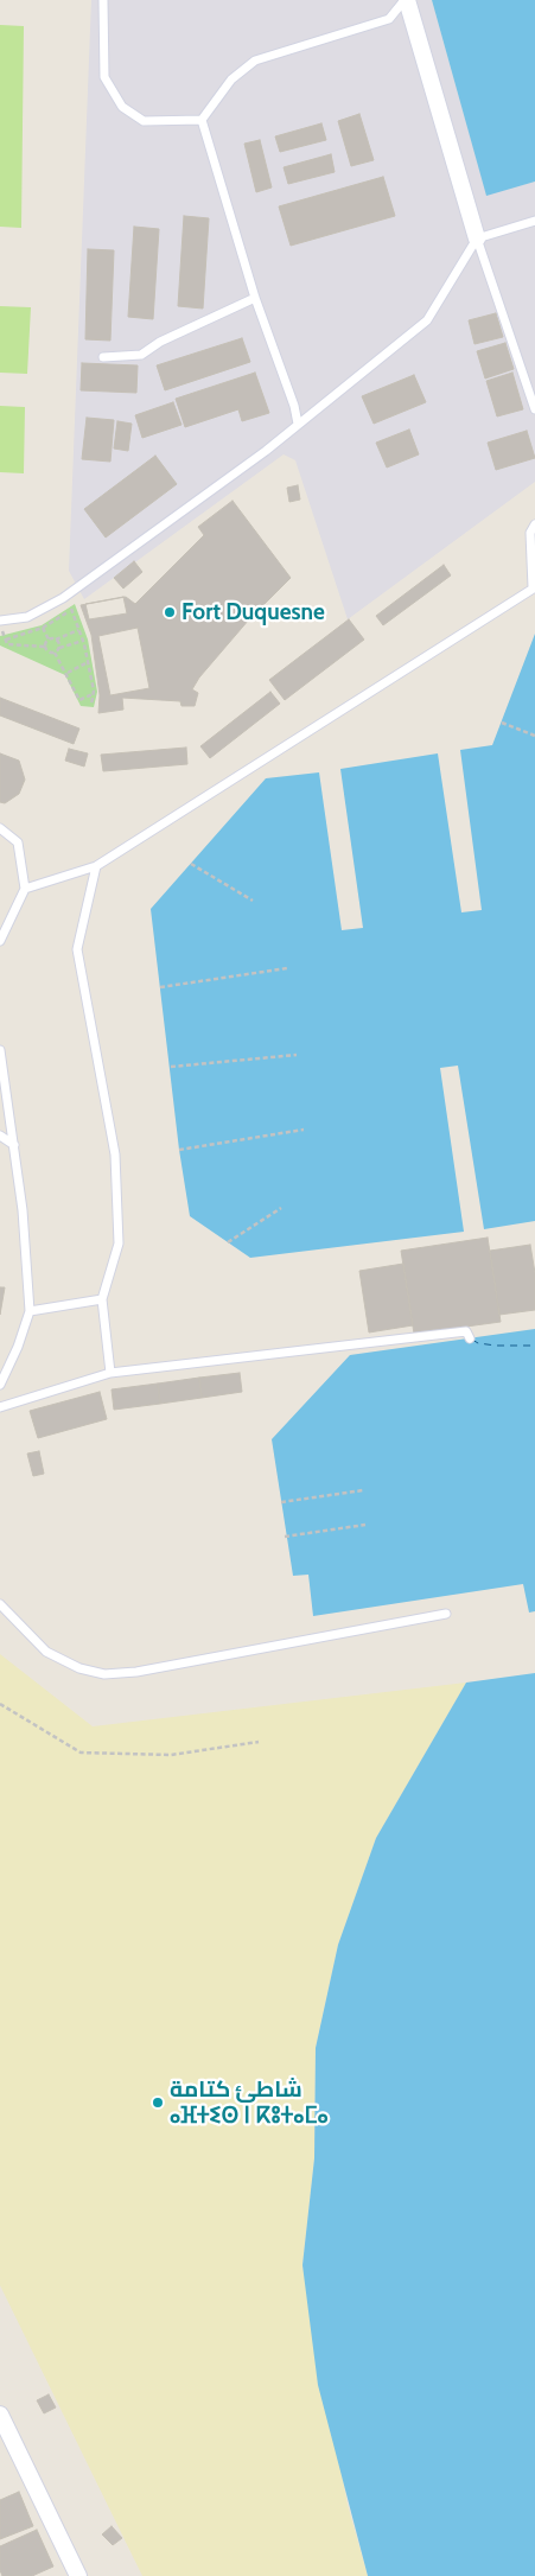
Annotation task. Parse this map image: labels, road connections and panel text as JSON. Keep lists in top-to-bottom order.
{
  "places": ["Fort Duquesne", "شاطئ كتامة ⴰⴼⵜⵉⵙ ⵏ ⴽⵓⵜⴰⵎⴰ"]
}
